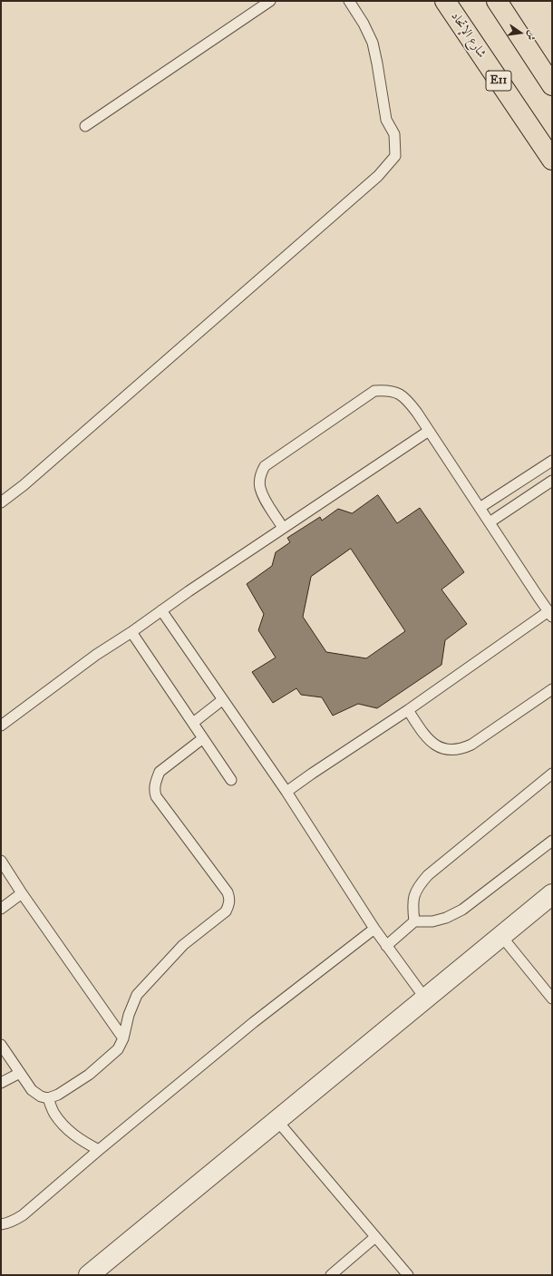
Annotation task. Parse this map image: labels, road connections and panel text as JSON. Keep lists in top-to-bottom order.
{
  "streets": {
    "highway": ["شارع الإتحاد", "E11"]
  },
  "north": "right"
}
